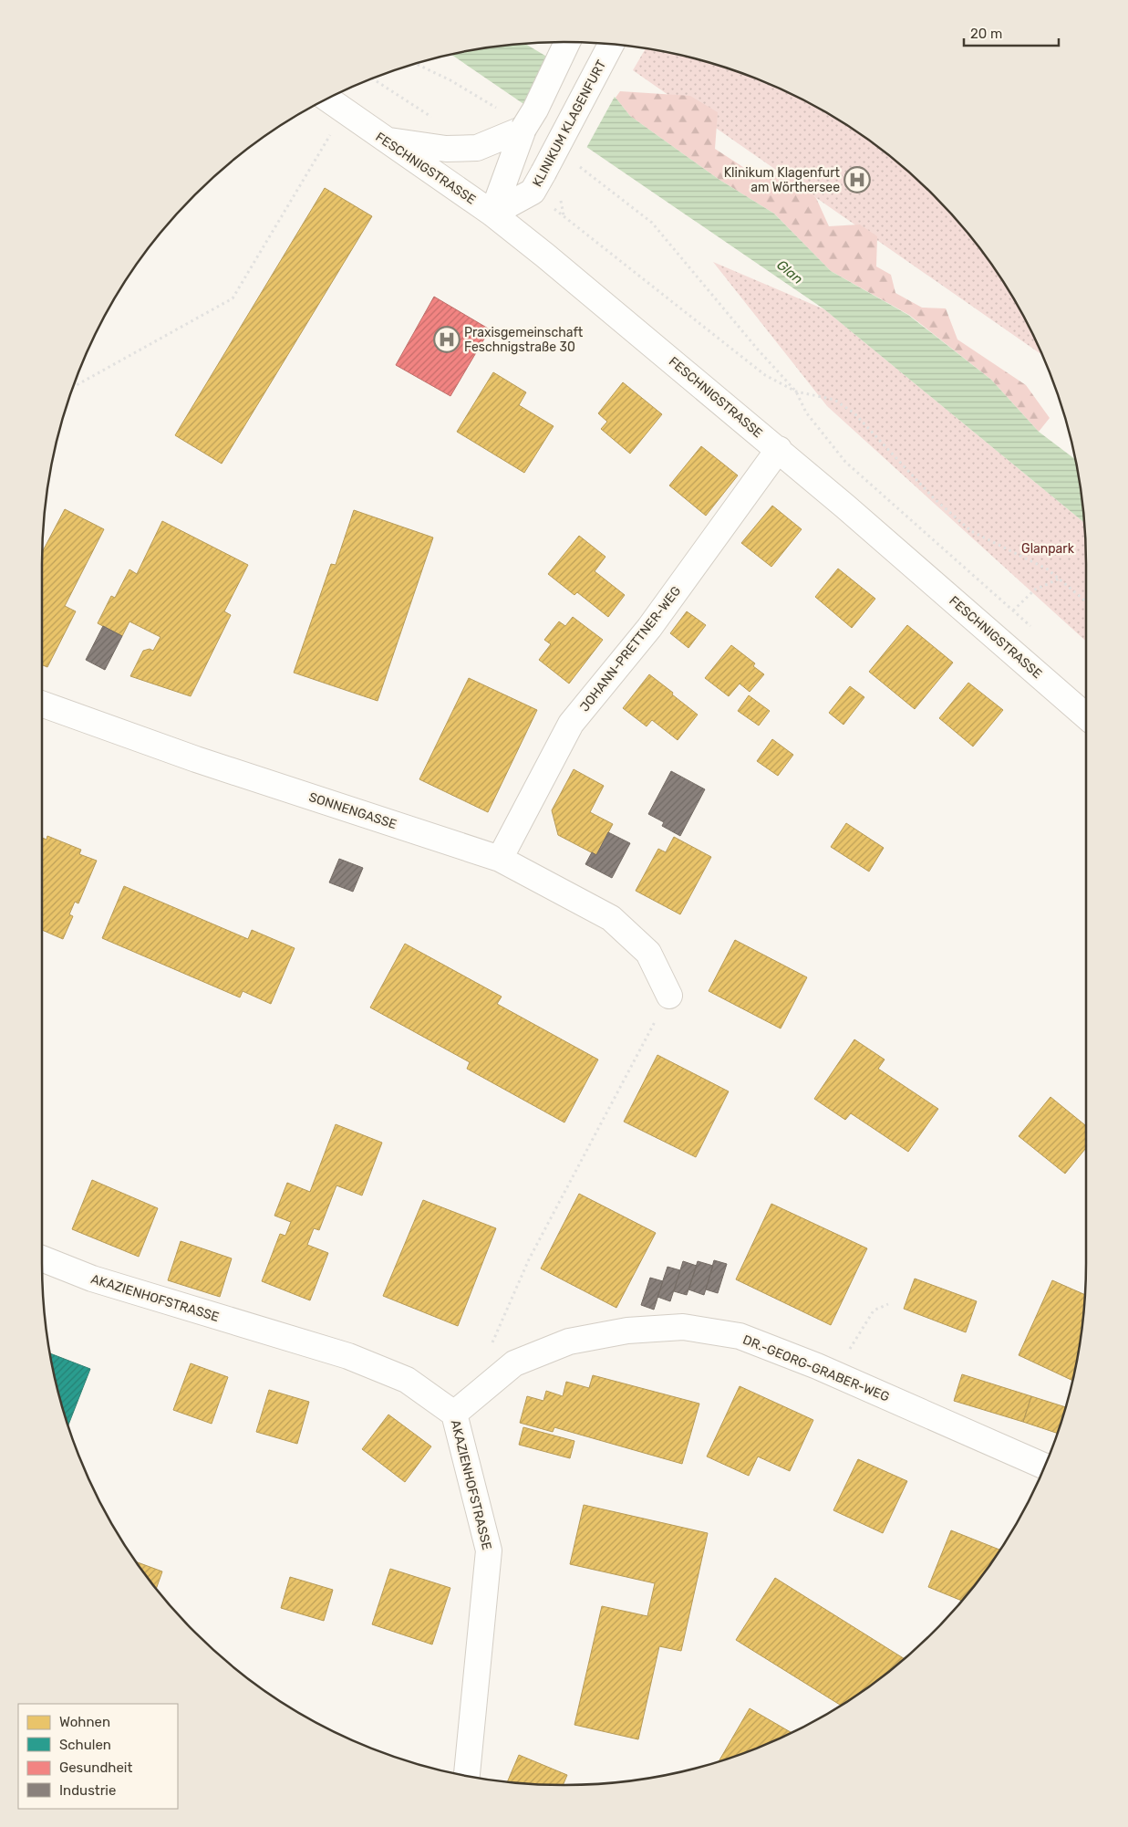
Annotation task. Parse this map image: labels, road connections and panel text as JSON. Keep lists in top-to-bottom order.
{
  "streets": {
    "street": [
      "KLINIKUM KLAGENFURT",
      "FESCHNIGSTRASSE",
      "JOHANN-PRETTNER-WEG",
      "SONNENGASSE",
      "AKAZIENHOFSTRASSE",
      "DR.-GEORG-GRABER-WEG"
    ]
  },
  "crossings": [
    ["KLINIKUM KLAGENFURT", "FESCHNIGSTRASSE"],
    ["FESCHNIGSTRASSE", "JOHANN-PRETTNER-WEG"],
    ["JOHANN-PRETTNER-WEG", "SONNENGASSE"],
    ["AKAZIENHOFSTRASSE", "DR.-GEORG-GRABER-WEG"]
  ],
  "water": ["Glan"],
  "parks": ["Glanpark"],
  "places": {
    "hospital": ["Klinikum Klagenfurt am Wörthersee", "Praxisgemeinschaft Feschnigstraße 30"]
  },
  "legend": [
    "Wohnen",
    "Schulen",
    "Gesundheit",
    "Industrie"
  ],
  "scale_bar": "20 m"
}
